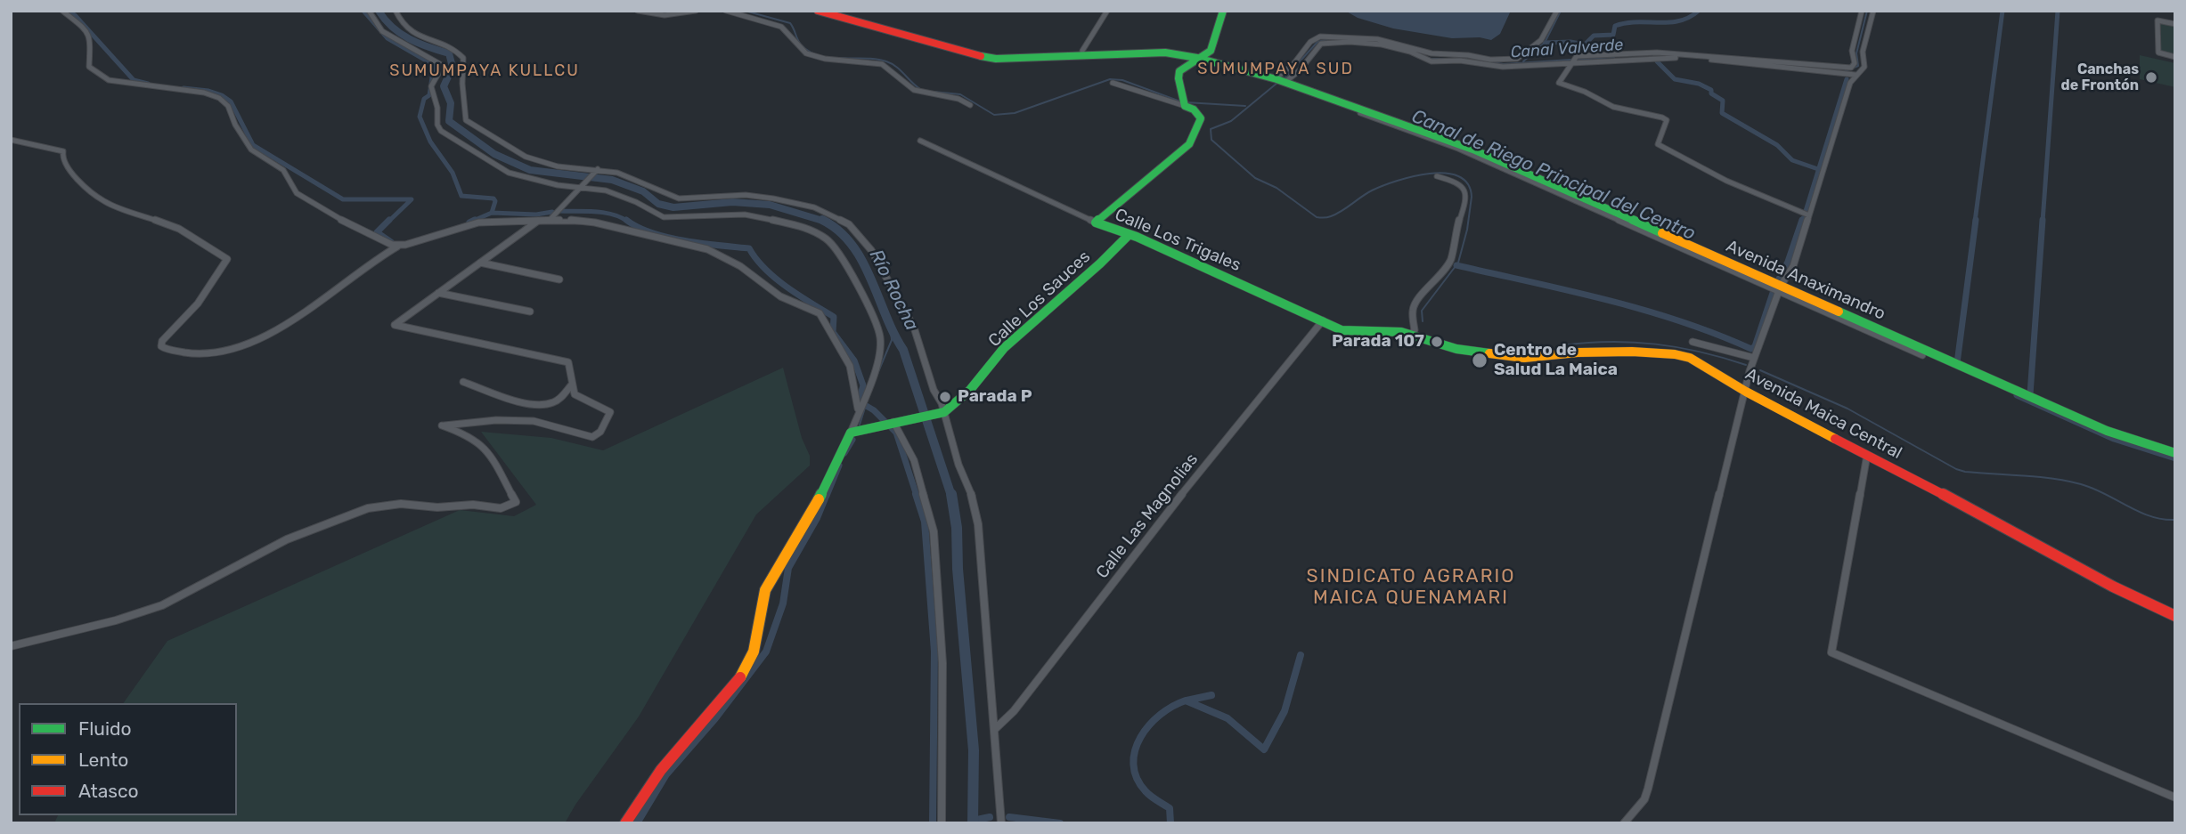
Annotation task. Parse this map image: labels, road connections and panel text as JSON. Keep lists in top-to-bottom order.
{
  "streets": {
    "street": [
      "Calle Los Trigales",
      "Avenida Anaximandro",
      "Calle Los Sauces",
      "Avenida Maica Central",
      "Calle Las Magnolias"
    ]
  },
  "crossings": [
    ["Calle Los Trigales", "Calle Los Sauces"],
    ["Calle Los Trigales", "Avenida Maica Central"],
    ["Calle Los Trigales", "Calle Las Magnolias"]
  ],
  "districts": ["SUMUMPAYA SUD", "SUMUMPAYA KULLCU", "SINDICATO AGRARIO MAICA QUENAMARI"],
  "water": ["Canal Valverde", "Canal de Riego Principal del Centro", "Río Rocha"],
  "places": [
    "Canchas de Frontón",
    "Parada 107",
    "Centro de Salud La Maica",
    "Parada P"
  ],
  "legend": ["Fluido", "Lento", "Atasco"]
}
